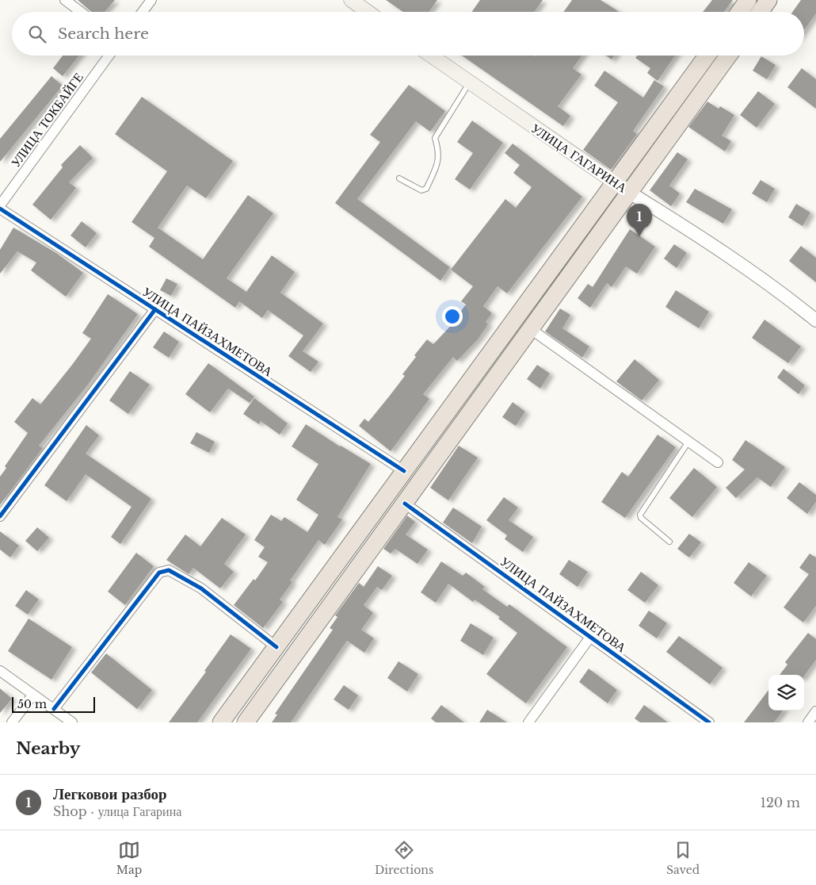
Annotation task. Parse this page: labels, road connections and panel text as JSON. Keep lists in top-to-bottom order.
{
  "streets": {
    "main road": ["УЛИЦА ГАГАРИНА"],
    "street": ["УЛИЦА ТОКБАЙГЕ", "УЛИЦА ПАЙЗАХМЕТОВА"]
  },
  "crossings": [
    ["УЛИЦА ТОКБАЙГЕ", "УЛИЦА ПАЙЗАХМЕТОВА"]
  ],
  "scale_bar": "50 m",
  "page": {
    "search": "Search here",
    "pins": "1",
    "scale": "50 m",
    "heading": "Nearby",
    "list": [
      {
        "mark": "1",
        "name": "Легковои разбор",
        "note": "Shop · улица Гагарина",
        "value": "120 m"
      }
    ],
    "nav": ["Map", "Directions", "Saved"]
  }
}
